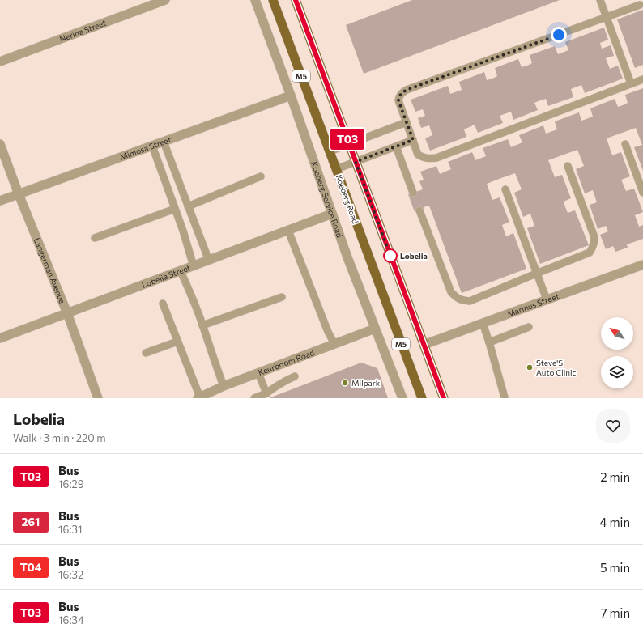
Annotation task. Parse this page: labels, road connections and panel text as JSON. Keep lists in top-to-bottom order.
{
  "streets": {
    "main road": ["M5", "Koeberg Road"],
    "street": [
      "Nerina Street",
      "Mimosa Street",
      "Koeberg Service Road",
      "Langerman Avenue",
      "Lobelia Street",
      "Marinus Street",
      "Keurboom Road"
    ]
  },
  "crossings": [
    ["M5", "Marinus Street"],
    ["Mimosa Street", "Koeberg Service Road"],
    ["Mimosa Street", "Langerman Avenue"],
    ["Koeberg Service Road", "Lobelia Street"],
    ["Koeberg Service Road", "Keurboom Road"],
    ["Langerman Avenue", "Lobelia Street"]
  ],
  "places": ["Lobelia", "Steve'S Auto Clinic", "Milpark"],
  "lines": ["bus line T03"],
  "north": "top left",
  "page": {
    "on_map": "T03",
    "heading": ["Lobelia", "Walk · 3 min · 220 m"],
    "list": [
      {
        "mark": "T03",
        "name": "Bus",
        "note": "16:29",
        "value": "2 min"
      },
      {
        "mark": "261",
        "name": "Bus",
        "note": "16:31",
        "value": "4 min"
      },
      {
        "mark": "T04",
        "name": "Bus",
        "note": "16:32",
        "value": "5 min"
      },
      {
        "mark": "T03",
        "name": "Bus",
        "note": "16:34",
        "value": "7 min"
      }
    ]
  }
}
